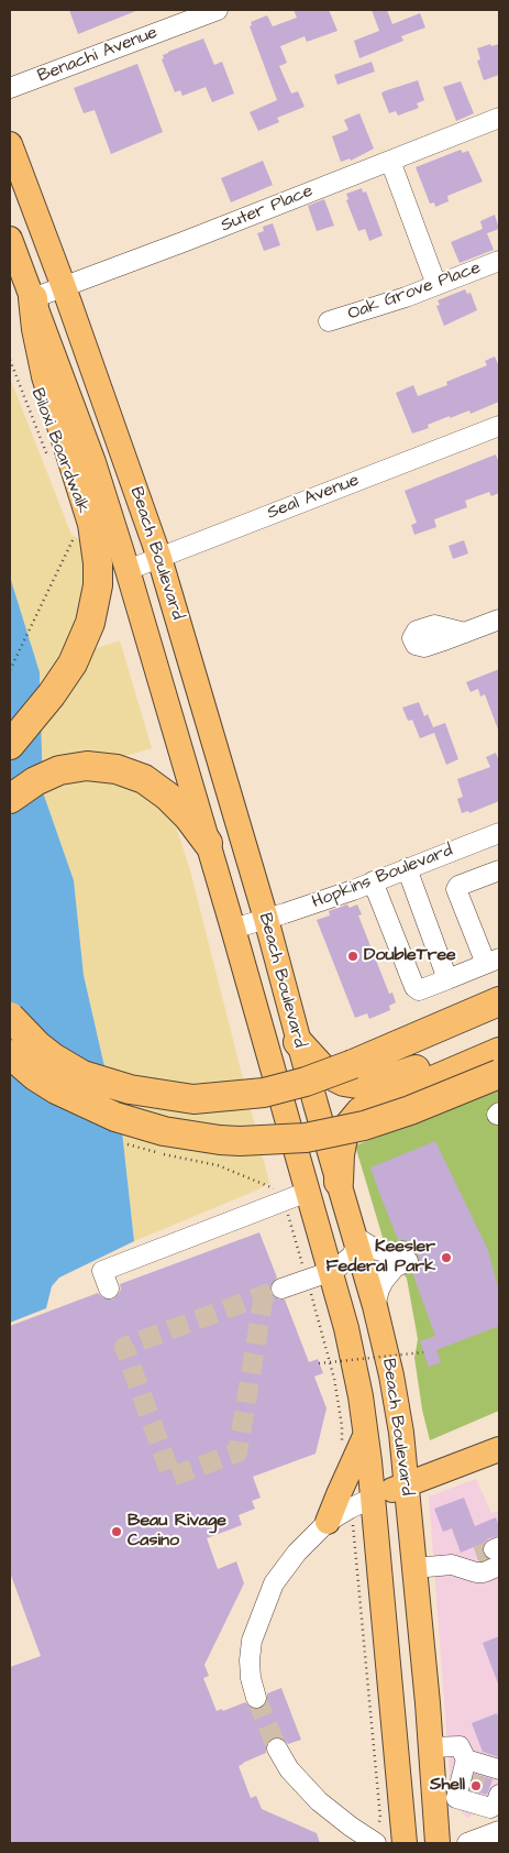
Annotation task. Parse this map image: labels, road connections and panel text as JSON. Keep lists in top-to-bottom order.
{
  "streets": {
    "main road": ["Beach Boulevard"],
    "street": [
      "Benachi Avenue",
      "Suter Place",
      "Oak Grove Place",
      "Seal Avenue",
      "Hopkins Boulevard"
    ],
    "path": ["Biloxi Boardwalk"]
  },
  "crossings": [
    ["Suter Place", "Beach Boulevard"],
    ["Seal Avenue", "Beach Boulevard"],
    ["Beach Boulevard", "Hopkins Boulevard"]
  ],
  "places": [
    "DoubleTree",
    "Keesler Federal Park",
    "Beau Rivage Casino",
    "Shell"
  ]
}
